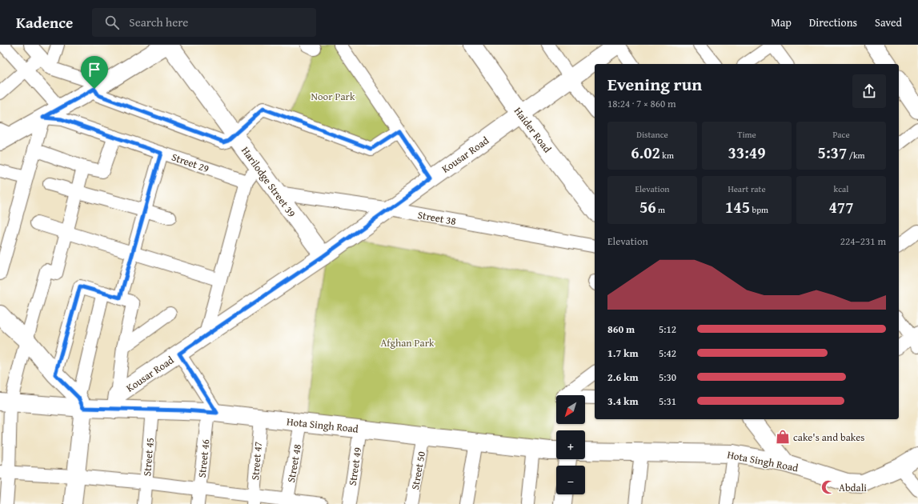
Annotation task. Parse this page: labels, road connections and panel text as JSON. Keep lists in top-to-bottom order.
{
  "streets": {
    "main road": [
      "Haider Road",
      "Kousar Road",
      "Harilodge Street 39",
      "Hota Singh Road"
    ],
    "street": [
      "Street 29",
      "Street 38",
      "Street 45",
      "Street 46",
      "Street 47",
      "Street 48",
      "Street 49",
      "Street 50"
    ]
  },
  "crossings": [
    ["Haider Road", "Kousar Road"],
    ["Kousar Road", "Harilodge Street 39"],
    ["Kousar Road", "Street 38"],
    ["Kousar Road", "Hota Singh Road"],
    ["Harilodge Street 39", "Street 38"],
    ["Hota Singh Road", "Street 45"],
    ["Hota Singh Road", "Street 46"],
    ["Hota Singh Road", "Street 47"],
    ["Hota Singh Road", "Street 48"],
    ["Hota Singh Road", "Street 49"],
    ["Hota Singh Road", "Street 50"]
  ],
  "parks": ["Noor Park", "Afghan Park"],
  "places": {
    "shop": ["cake's and bakes"],
    "mosque": ["Abdali"]
  },
  "north": "bottom left",
  "page": {
    "header": "Kadence",
    "search": "Search here",
    "nav": ["Map", "Directions", "Saved"],
    "heading": ["Evening run", "18:24 · 7 × 860 m"],
    "stats": [
      ["Distance", "6.02 km"],
      ["Time", "33:49"],
      ["Pace", "5:37 /km"],
      ["Elevation", "56 m"],
      ["Heart rate", "145 bpm"],
      ["kcal", "477"]
    ],
    "chart": ["Elevation", "224–231 m"],
    "list": [
      {
        "name": "860 m",
        "note": "5:12"
      },
      {
        "name": "1.7 km",
        "note": "5:42"
      },
      {
        "name": "2.6 km",
        "note": "5:30"
      },
      {
        "name": "3.4 km",
        "note": "5:31"
      }
    ],
    "map_buttons": ["+", "−"]
  }
}
